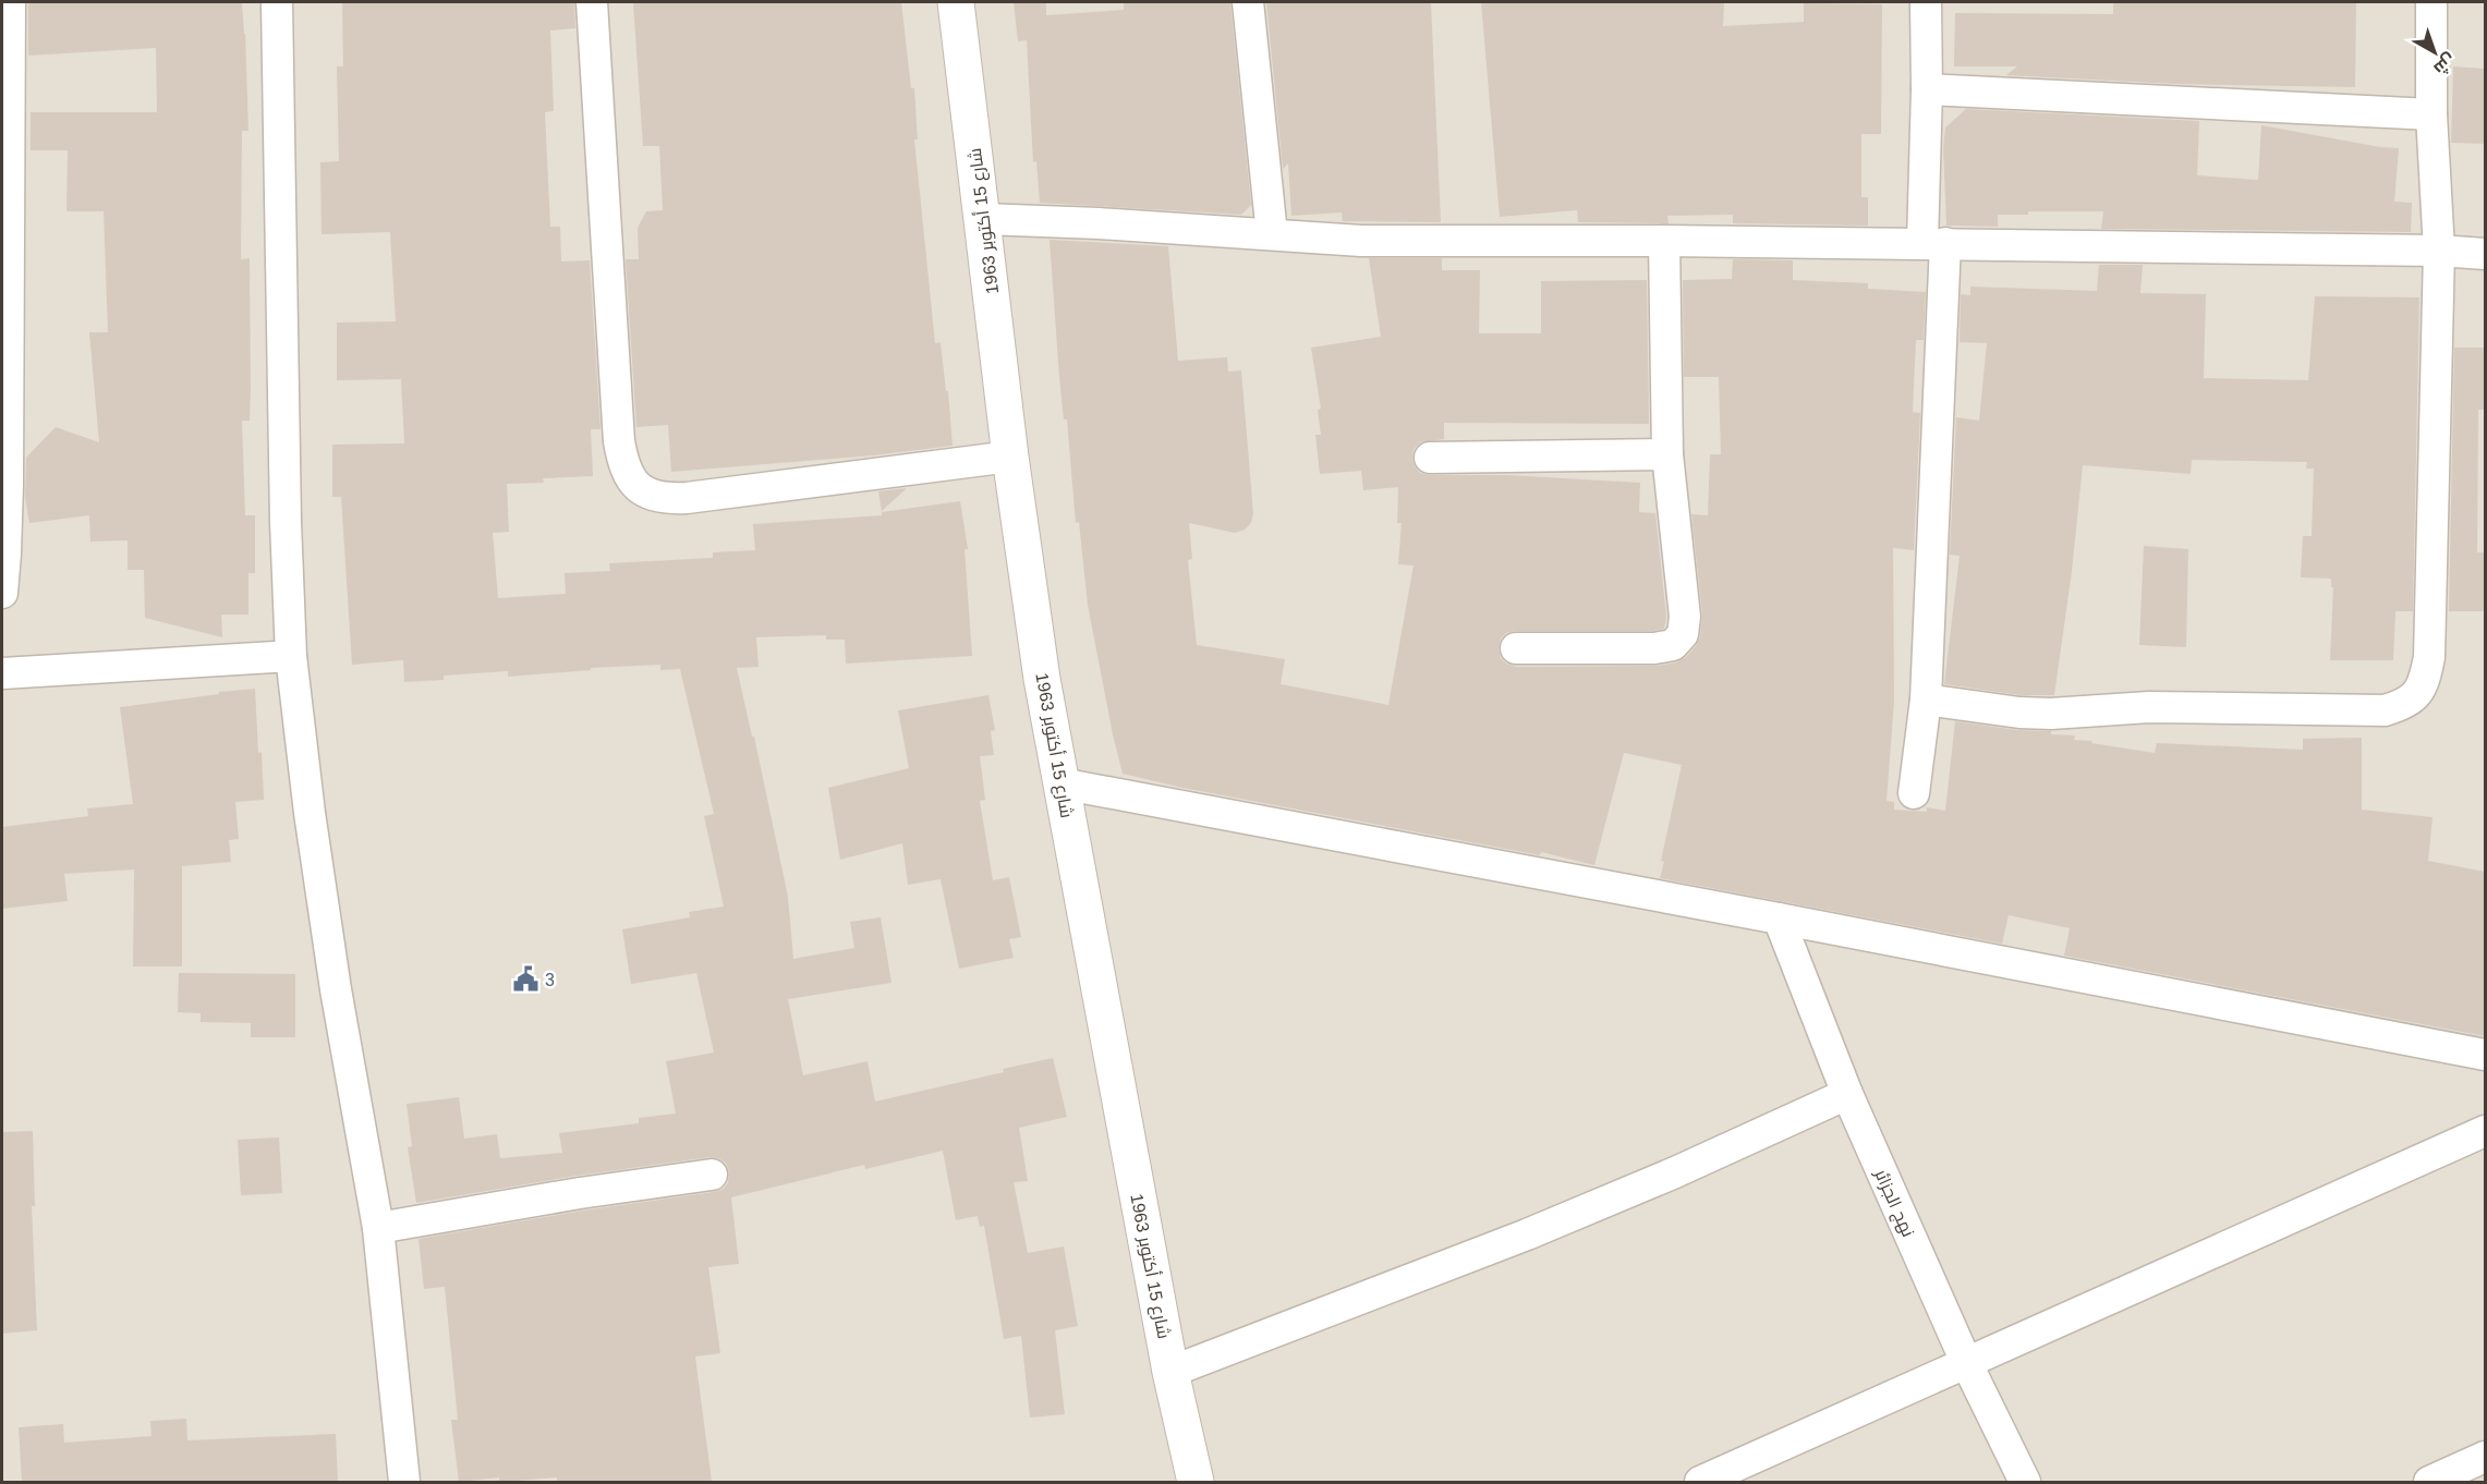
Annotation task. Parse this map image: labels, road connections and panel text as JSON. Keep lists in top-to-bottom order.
{
  "streets": {
    "street": ["شارع 15 أكتوبر 1963", "نهج الجزائر"]
  },
  "places": {
    "public building": ["3"]
  },
  "north": "bottom right"
}
